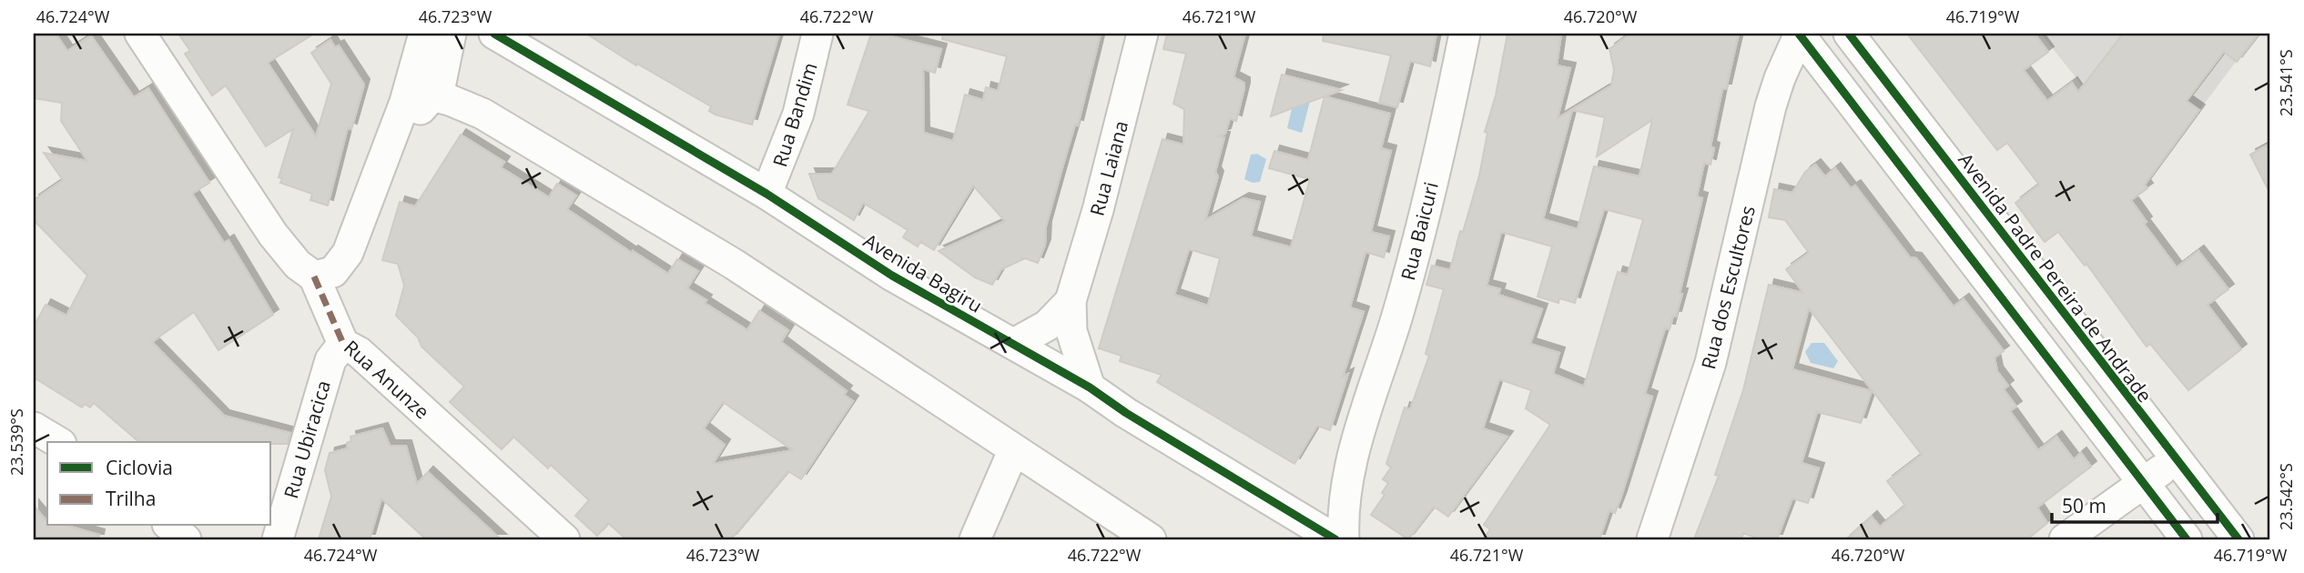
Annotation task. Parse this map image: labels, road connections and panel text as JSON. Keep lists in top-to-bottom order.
{
  "streets": {
    "street": [
      "Rua Bandim",
      "Rua Laiana",
      "Rua Baicuri",
      "Avenida Bagiru",
      "Avenida Padre Pereira de Andrade",
      "Rua dos Escultores",
      "Rua Anunze",
      "Rua Ubiracica"
    ]
  },
  "crossings": [
    ["Rua Bandim", "Avenida Bagiru"],
    ["Rua Laiana", "Avenida Bagiru"],
    ["Rua Baicuri", "Avenida Bagiru"],
    ["Rua Anunze", "Rua Ubiracica"]
  ],
  "legend": ["Ciclovia", "Trilha"],
  "scale_bar": "50 m",
  "coordinates": [
    "46.724°W",
    "46.723°W",
    "46.722°W",
    "46.721°W",
    "46.720°W",
    "46.719°W",
    "23.541°S",
    "23.539°S",
    "23.542°S"
  ]
}
